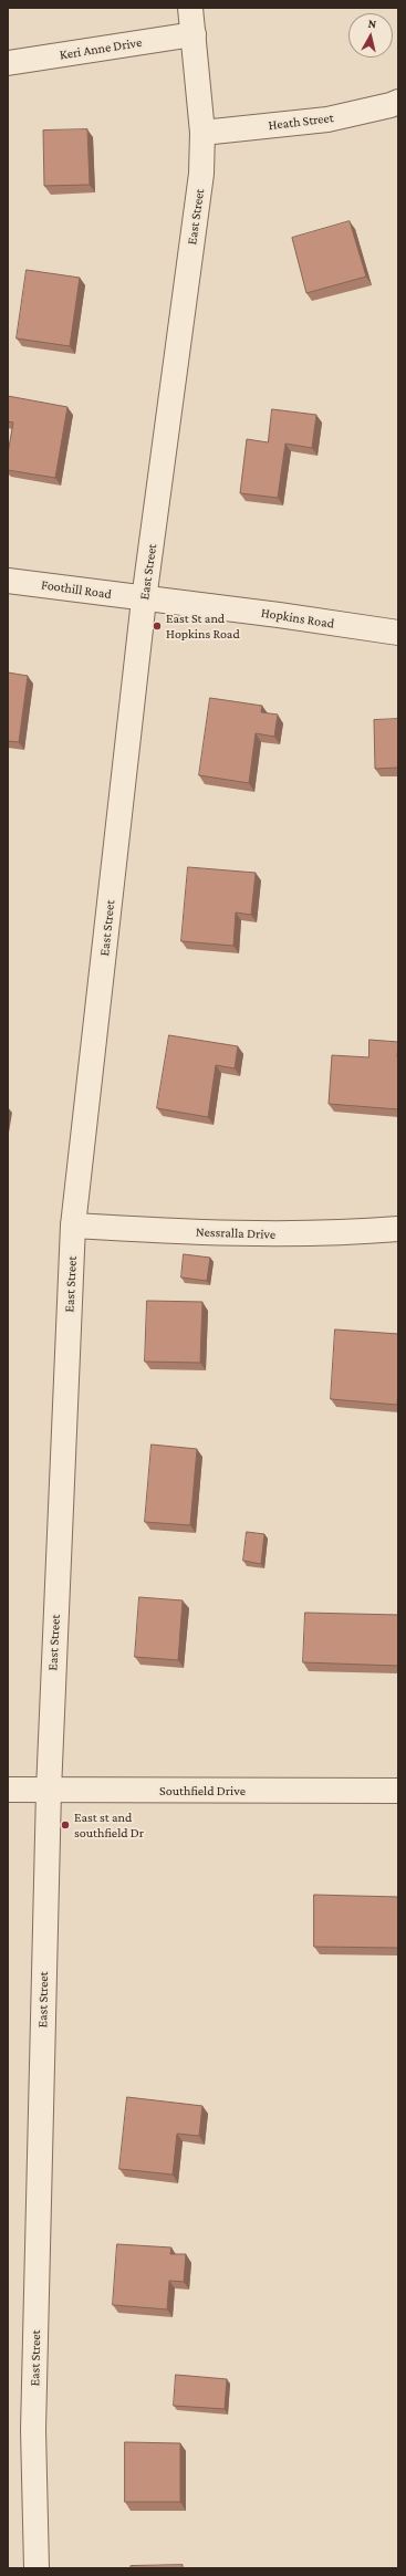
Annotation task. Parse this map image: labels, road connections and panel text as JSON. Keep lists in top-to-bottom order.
{
  "streets": {
    "street": [
      "Keri Anne Drive",
      "Heath Street",
      "East Street",
      "Foothill Road",
      "Hopkins Road",
      "Nessralla Drive",
      "Southfield Drive"
    ]
  },
  "crossings": [
    ["Keri Anne Drive", "East Street"],
    ["Heath Street", "East Street"],
    ["East Street", "Foothill Road"],
    ["East Street", "Hopkins Road"],
    ["East Street", "Nessralla Drive"],
    ["East Street", "Southfield Drive"],
    ["Foothill Road", "Hopkins Road"]
  ],
  "places": ["East St and Hopkins Road", "East st and southfield Dr"],
  "north": "top"
}
